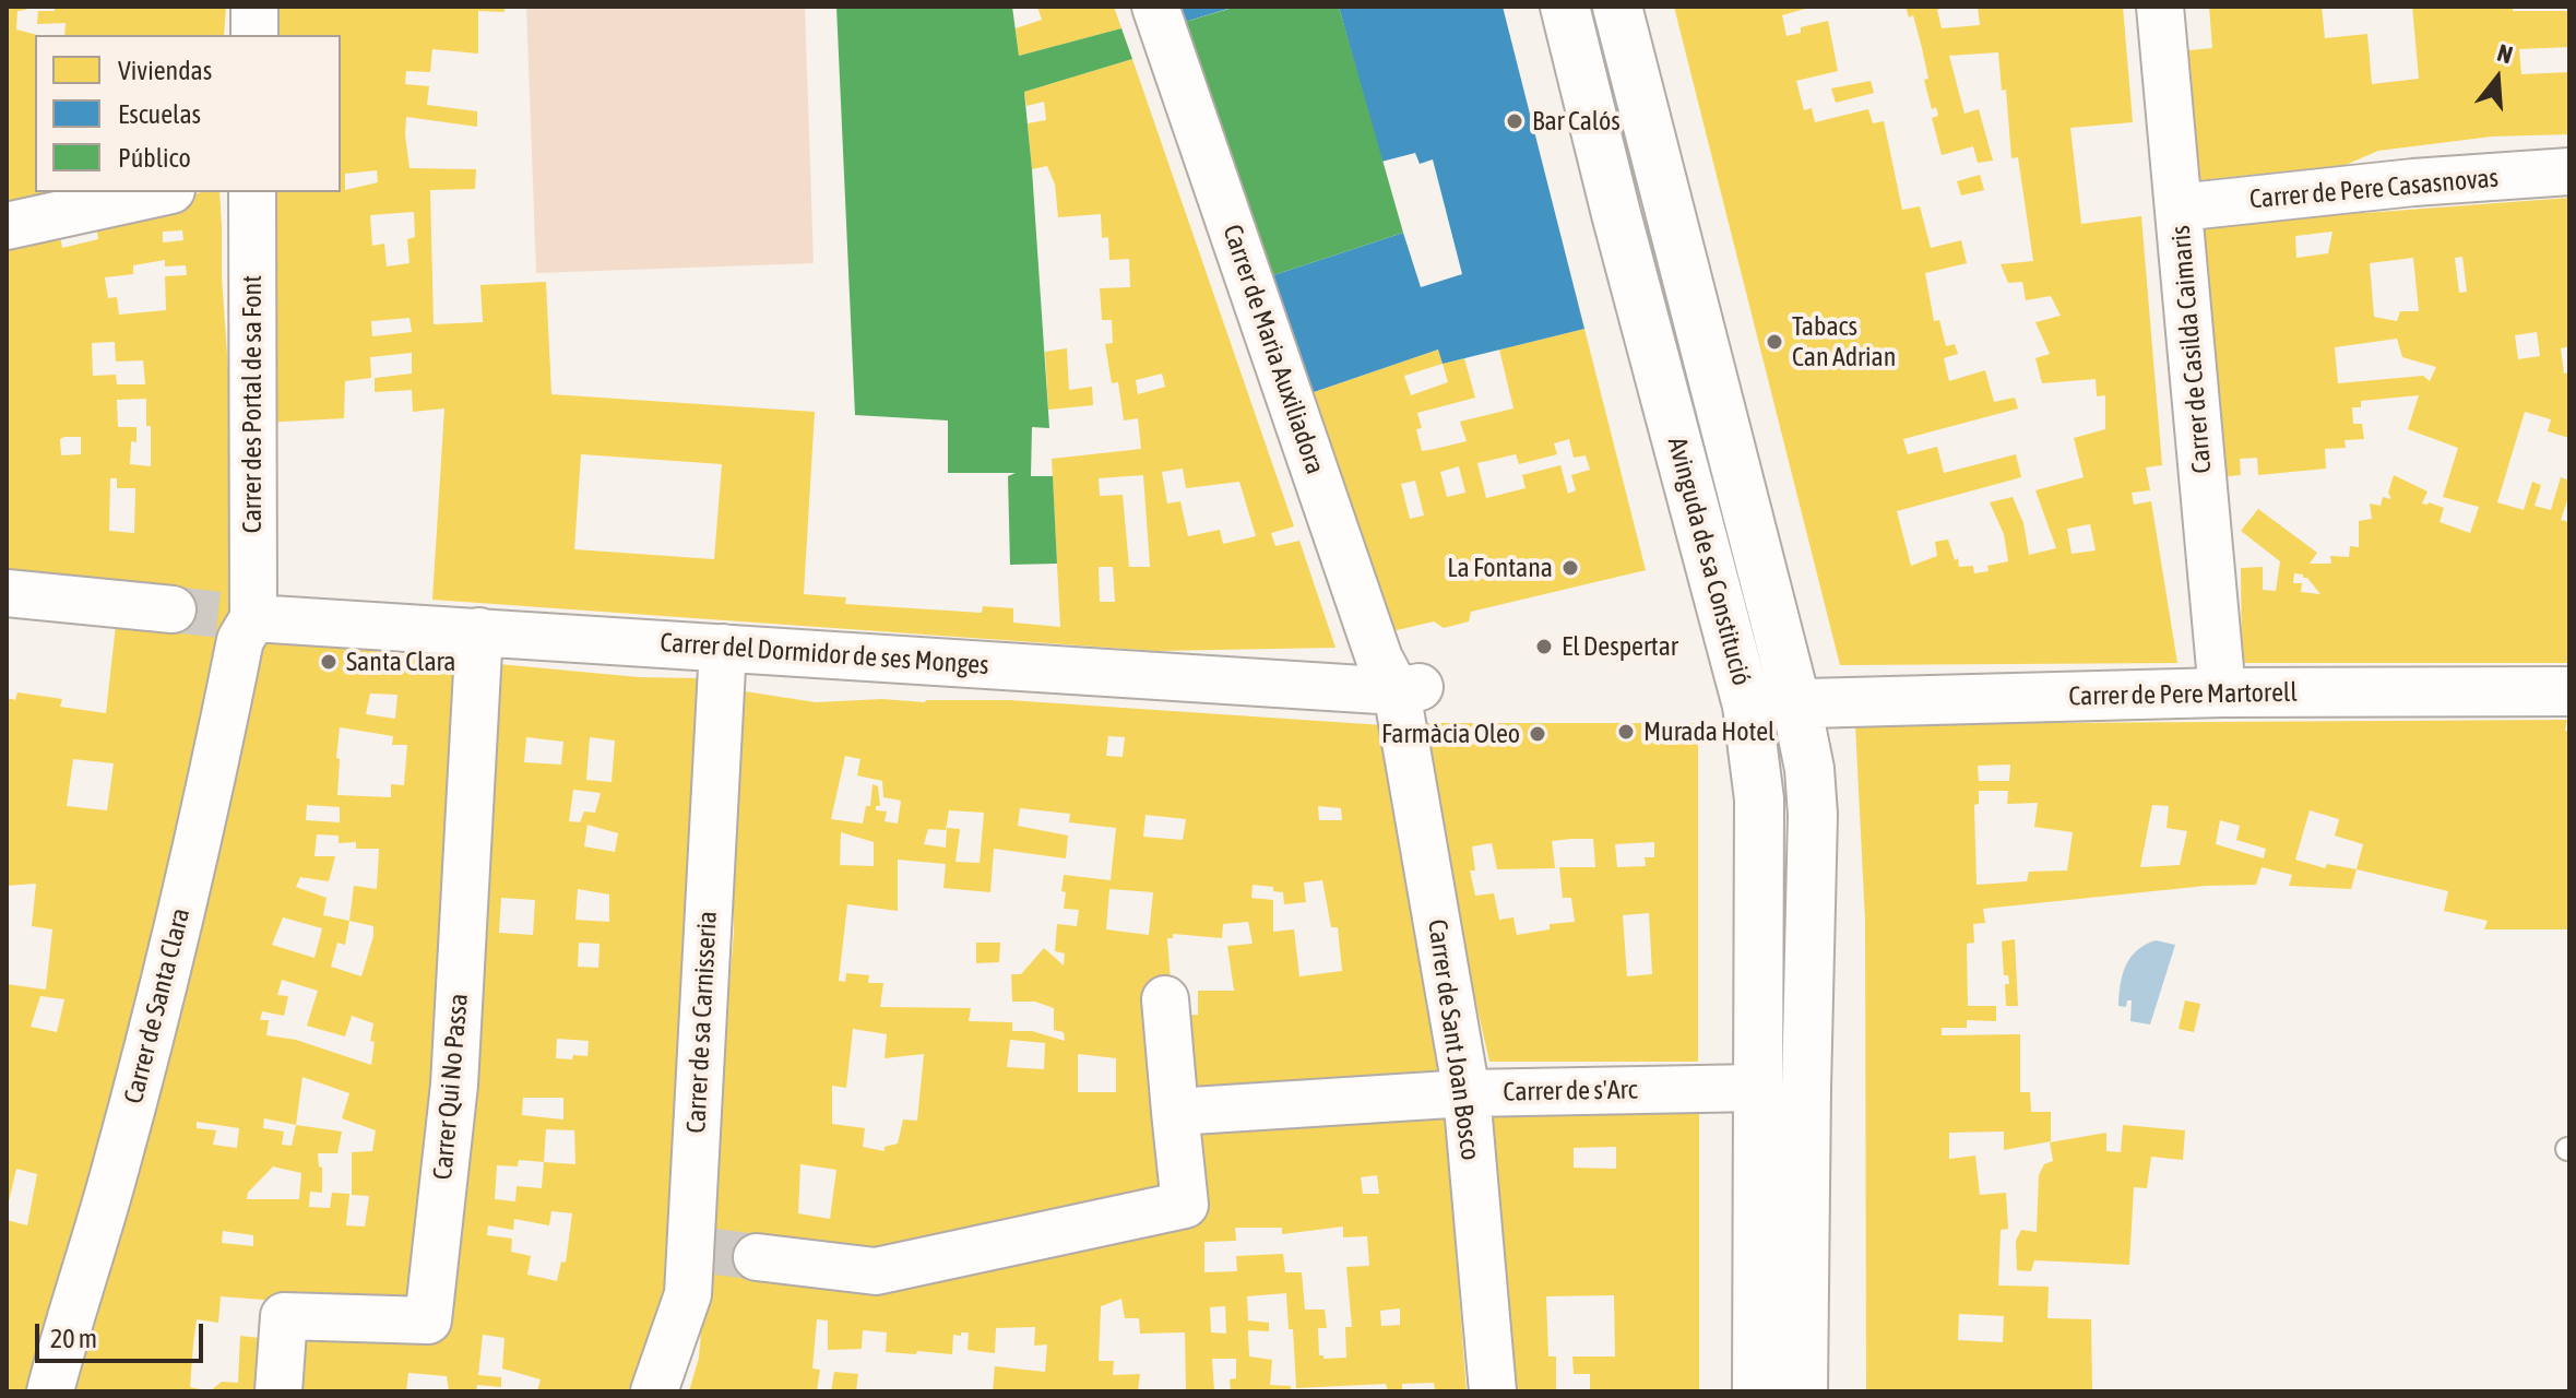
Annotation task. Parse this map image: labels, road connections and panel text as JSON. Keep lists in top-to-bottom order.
{
  "streets": {
    "street": [
      "Carrer de Pere Casasnovas",
      "Carrer de Maria Auxiliadora",
      "Carrer de Casilda Caimaris",
      "Carrer des Portal de sa Font",
      "Avinguda de sa Constitució",
      "Carrer del Dormidor de ses Monges",
      "Carrer de Pere Martorell",
      "Carrer de Santa Clara",
      "Carrer de sa Carnisseria",
      "Carrer de Sant Joan Bosco",
      "Carrer Qui No Passa",
      "Carrer de s'Arc"
    ]
  },
  "crossings": [
    ["Carrer de Pere Casasnovas", "Carrer de Casilda Caimaris"],
    ["Carrer de Maria Auxiliadora", "Carrer del Dormidor de ses Monges"],
    ["Carrer de Maria Auxiliadora", "Carrer de Sant Joan Bosco"],
    ["Carrer de Casilda Caimaris", "Carrer de Pere Martorell"],
    ["Carrer des Portal de sa Font", "Carrer del Dormidor de ses Monges"],
    ["Carrer des Portal de sa Font", "Carrer de Santa Clara"],
    ["Avinguda de sa Constitució", "Carrer de Pere Martorell"],
    ["Avinguda de sa Constitució", "Carrer de s'Arc"],
    ["Carrer del Dormidor de ses Monges", "Carrer de Santa Clara"],
    ["Carrer del Dormidor de ses Monges", "Carrer de sa Carnisseria"],
    ["Carrer del Dormidor de ses Monges", "Carrer de Sant Joan Bosco"],
    ["Carrer del Dormidor de ses Monges", "Carrer Qui No Passa"],
    ["Carrer de Sant Joan Bosco", "Carrer de s'Arc"]
  ],
  "places": [
    "Bar Calós",
    "Tabacs Can Adrian",
    "La Fontana",
    "El Despertar",
    "Santa Clara",
    "Murada Hotel",
    "Farmàcia Oleo"
  ],
  "legend": ["Viviendas", "Escuelas", "Público"],
  "scale_bar": "20 m",
  "north": "top"
}
